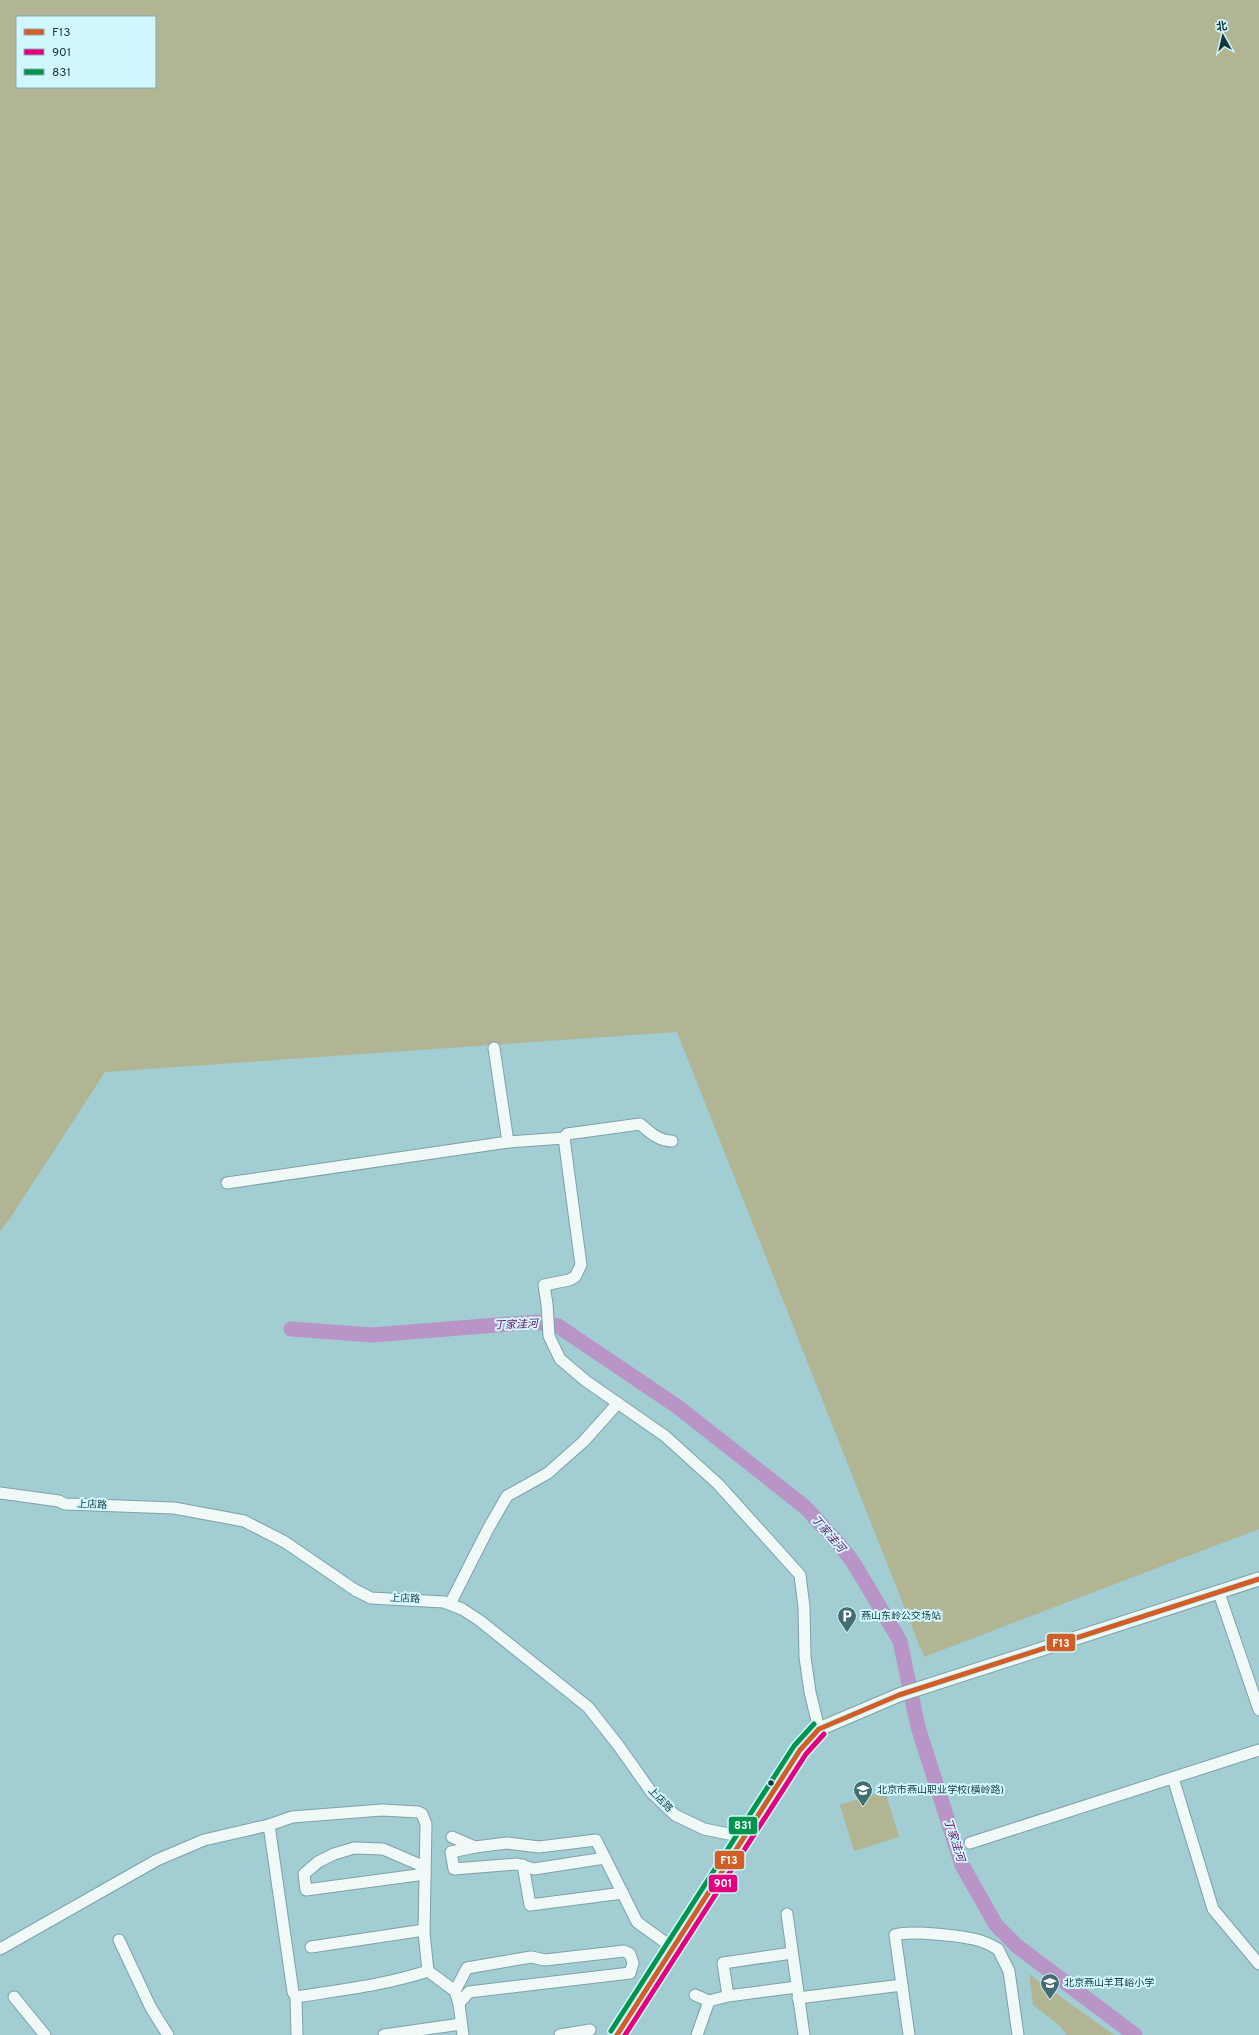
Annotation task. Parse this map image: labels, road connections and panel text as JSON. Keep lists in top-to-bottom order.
{
  "streets": {
    "street": ["上店路"]
  },
  "water": ["丁家洼河"],
  "places": {
    "parking": ["燕山东岭公交场站"],
    "school or university": ["北京市燕山职业学校(横岭路)", "北京燕山羊耳峪小学"]
  },
  "lines": ["transit line F13", "transit line 831", "transit line 901"],
  "legend": ["F13", "901", "831"],
  "north": "top"
}
